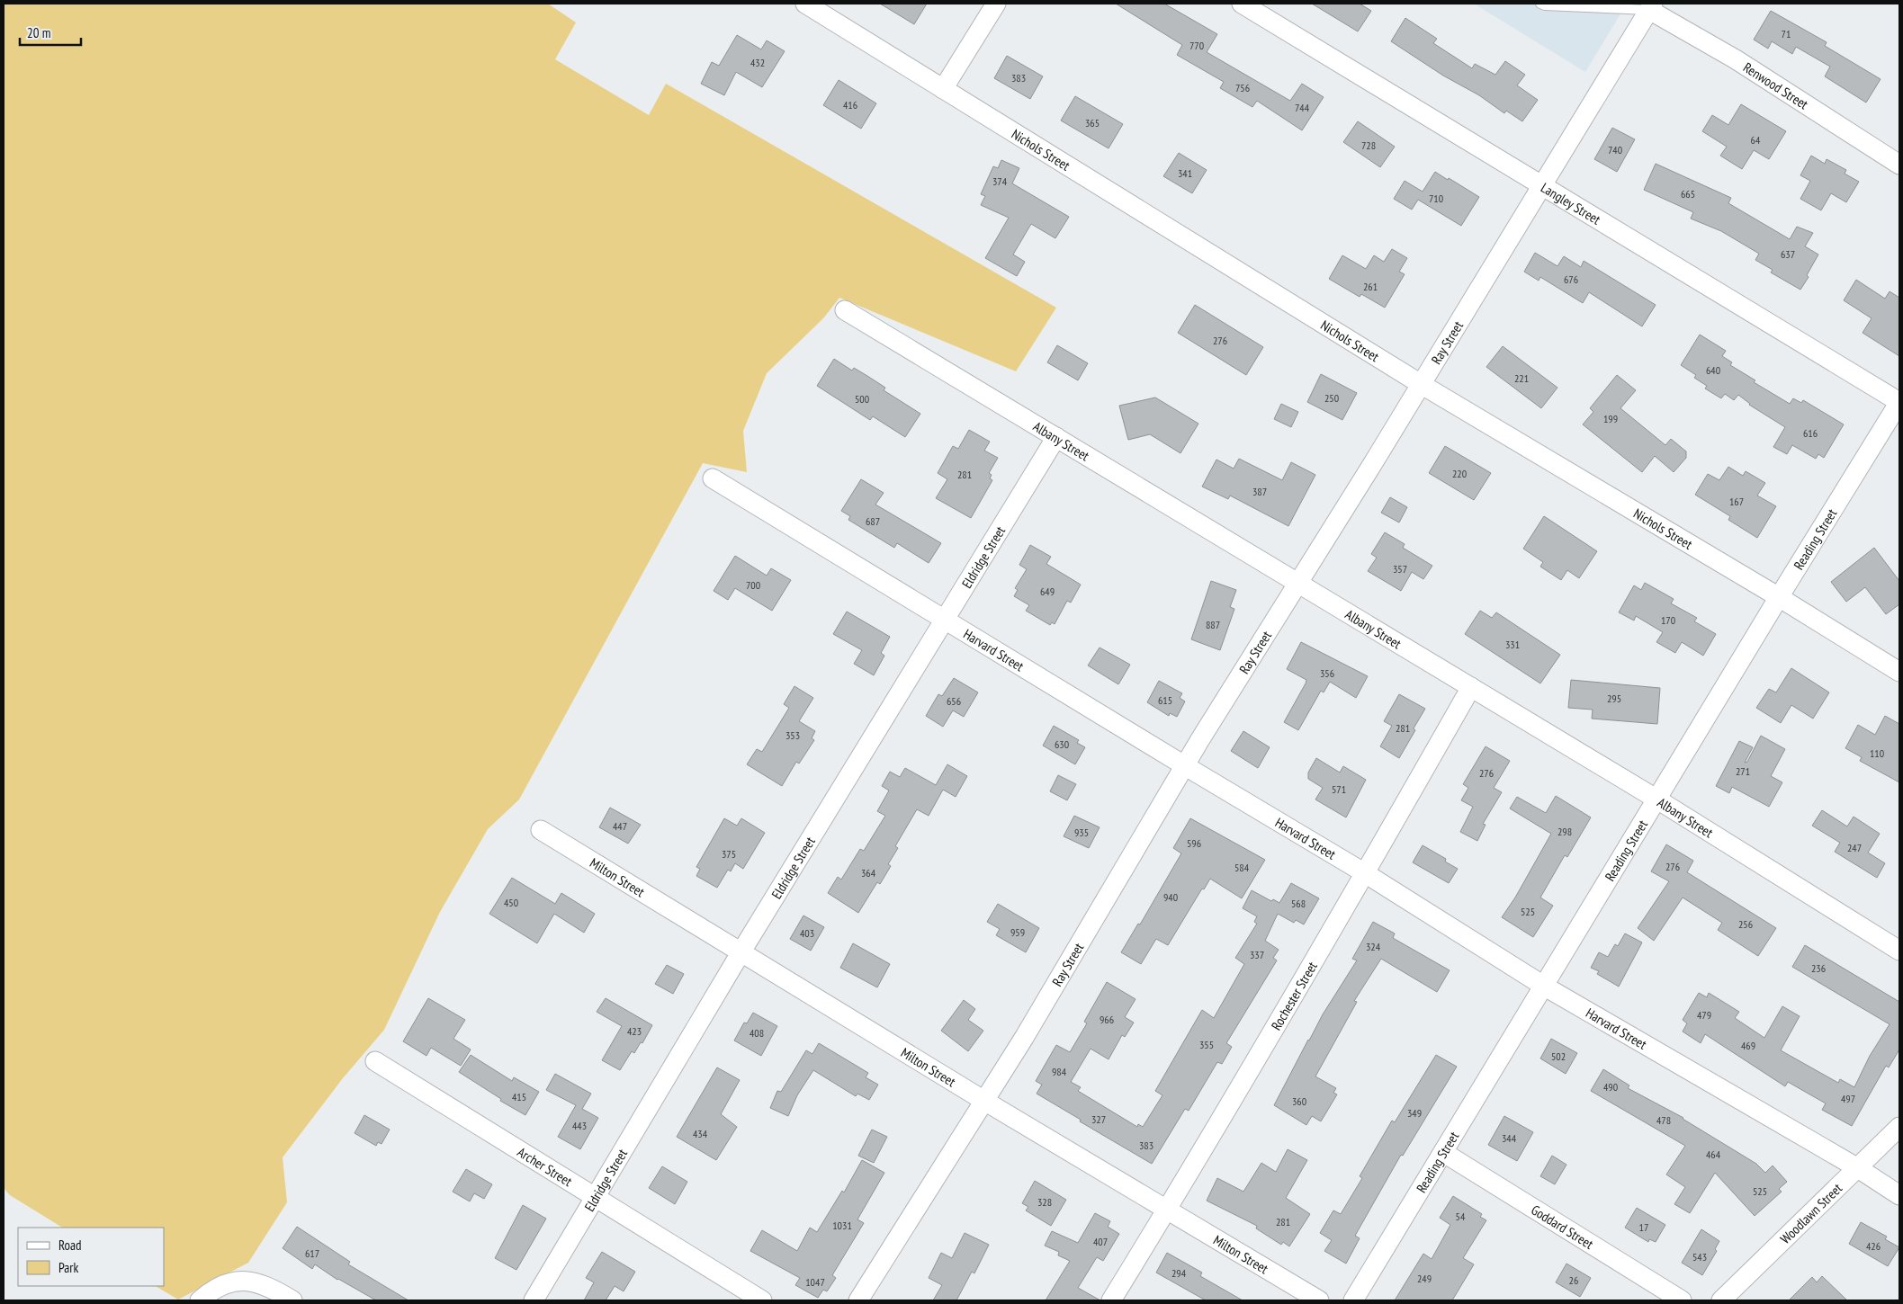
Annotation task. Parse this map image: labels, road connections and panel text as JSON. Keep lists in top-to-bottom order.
{
  "streets": {
    "street": [
      "Renwood Street",
      "Nichols Street",
      "Langley Street",
      "Ray Street",
      "Albany Street",
      "Reading Street",
      "Eldridge Street",
      "Harvard Street",
      "Milton Street",
      "Rochester Street",
      "Archer Street",
      "Woodlawn Street",
      "Goddard Street"
    ]
  },
  "crossings": [
    ["Renwood Street", "Ray Street"],
    ["Nichols Street", "Ray Street"],
    ["Nichols Street", "Reading Street"],
    ["Langley Street", "Ray Street"],
    ["Langley Street", "Reading Street"],
    ["Ray Street", "Albany Street"],
    ["Ray Street", "Harvard Street"],
    ["Ray Street", "Milton Street"],
    ["Albany Street", "Reading Street"],
    ["Albany Street", "Eldridge Street"],
    ["Albany Street", "Rochester Street"],
    ["Reading Street", "Harvard Street"],
    ["Reading Street", "Goddard Street"],
    ["Eldridge Street", "Harvard Street"],
    ["Eldridge Street", "Milton Street"],
    ["Eldridge Street", "Archer Street"],
    ["Harvard Street", "Rochester Street"],
    ["Harvard Street", "Woodlawn Street"],
    ["Milton Street", "Rochester Street"]
  ],
  "house_numbers": [
    "71",
    "770",
    "432",
    "383",
    "756",
    "416",
    "744",
    "365",
    "64",
    "728",
    "740",
    "341",
    "374",
    "665",
    "710",
    "637",
    "676",
    "261",
    "276",
    "640",
    "221",
    "250",
    "500",
    "199",
    "616",
    "220",
    "281",
    "387",
    "167",
    "687",
    "357",
    "700",
    "649",
    "170",
    "887",
    "331",
    "356",
    "295",
    "615",
    "656",
    "281",
    "353",
    "630",
    "110",
    "271",
    "276",
    "571",
    "447",
    "298",
    "935",
    "596",
    "247",
    "375",
    "276",
    "584",
    "364",
    "940",
    "450",
    "568",
    "525",
    "256",
    "959",
    "403",
    "324",
    "337",
    "236",
    "479",
    "966",
    "423",
    "408",
    "355",
    "469",
    "502",
    "984",
    "490",
    "415",
    "497",
    "360",
    "349",
    "327",
    "478",
    "443",
    "434",
    "344",
    "383",
    "464",
    "525",
    "328",
    "54",
    "281",
    "1031",
    "17",
    "407",
    "426",
    "617",
    "543",
    "294",
    "249",
    "26",
    "1047"
  ],
  "legend": ["Road", "Park"],
  "scale_bar": "20 m"
}
